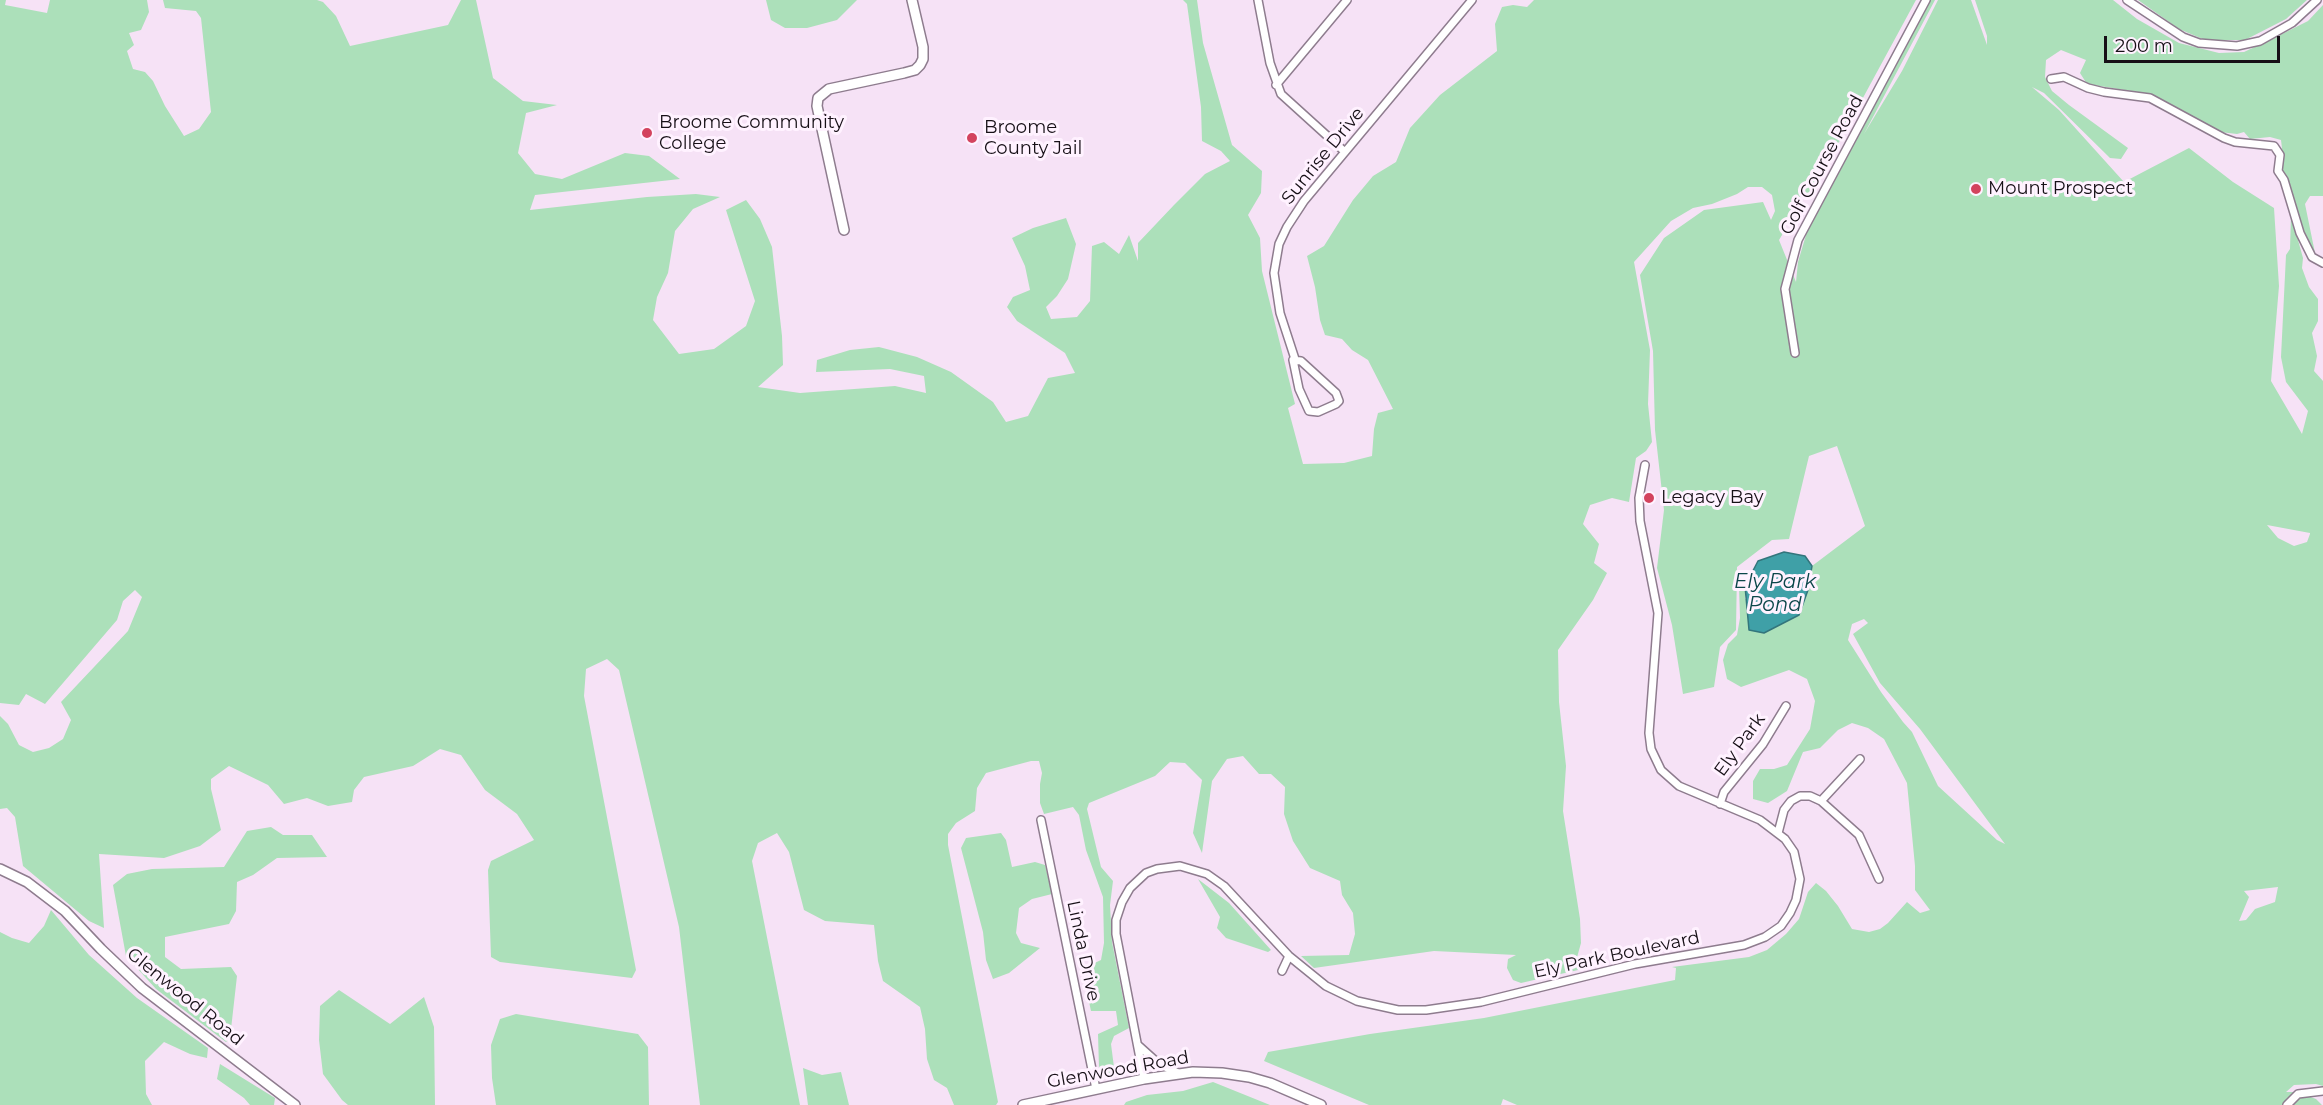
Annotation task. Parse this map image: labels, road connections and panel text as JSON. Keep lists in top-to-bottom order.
{
  "streets": {
    "street": [
      "Sunrise Drive",
      "Golf Course Road",
      "Ely Park",
      "Linda Drive",
      "Ely Park Boulevard",
      "Glenwood Road"
    ]
  },
  "crossings": [
    ["Ely Park", "Ely Park Boulevard"],
    ["Linda Drive", "Glenwood Road"],
    ["Ely Park Boulevard", "Glenwood Road"]
  ],
  "water": ["Ely Park Pond"],
  "places": [
    "Broome Community College",
    "Broome County Jail",
    "Mount Prospect",
    "Legacy Bay"
  ],
  "scale_bar": "200 m"
}
